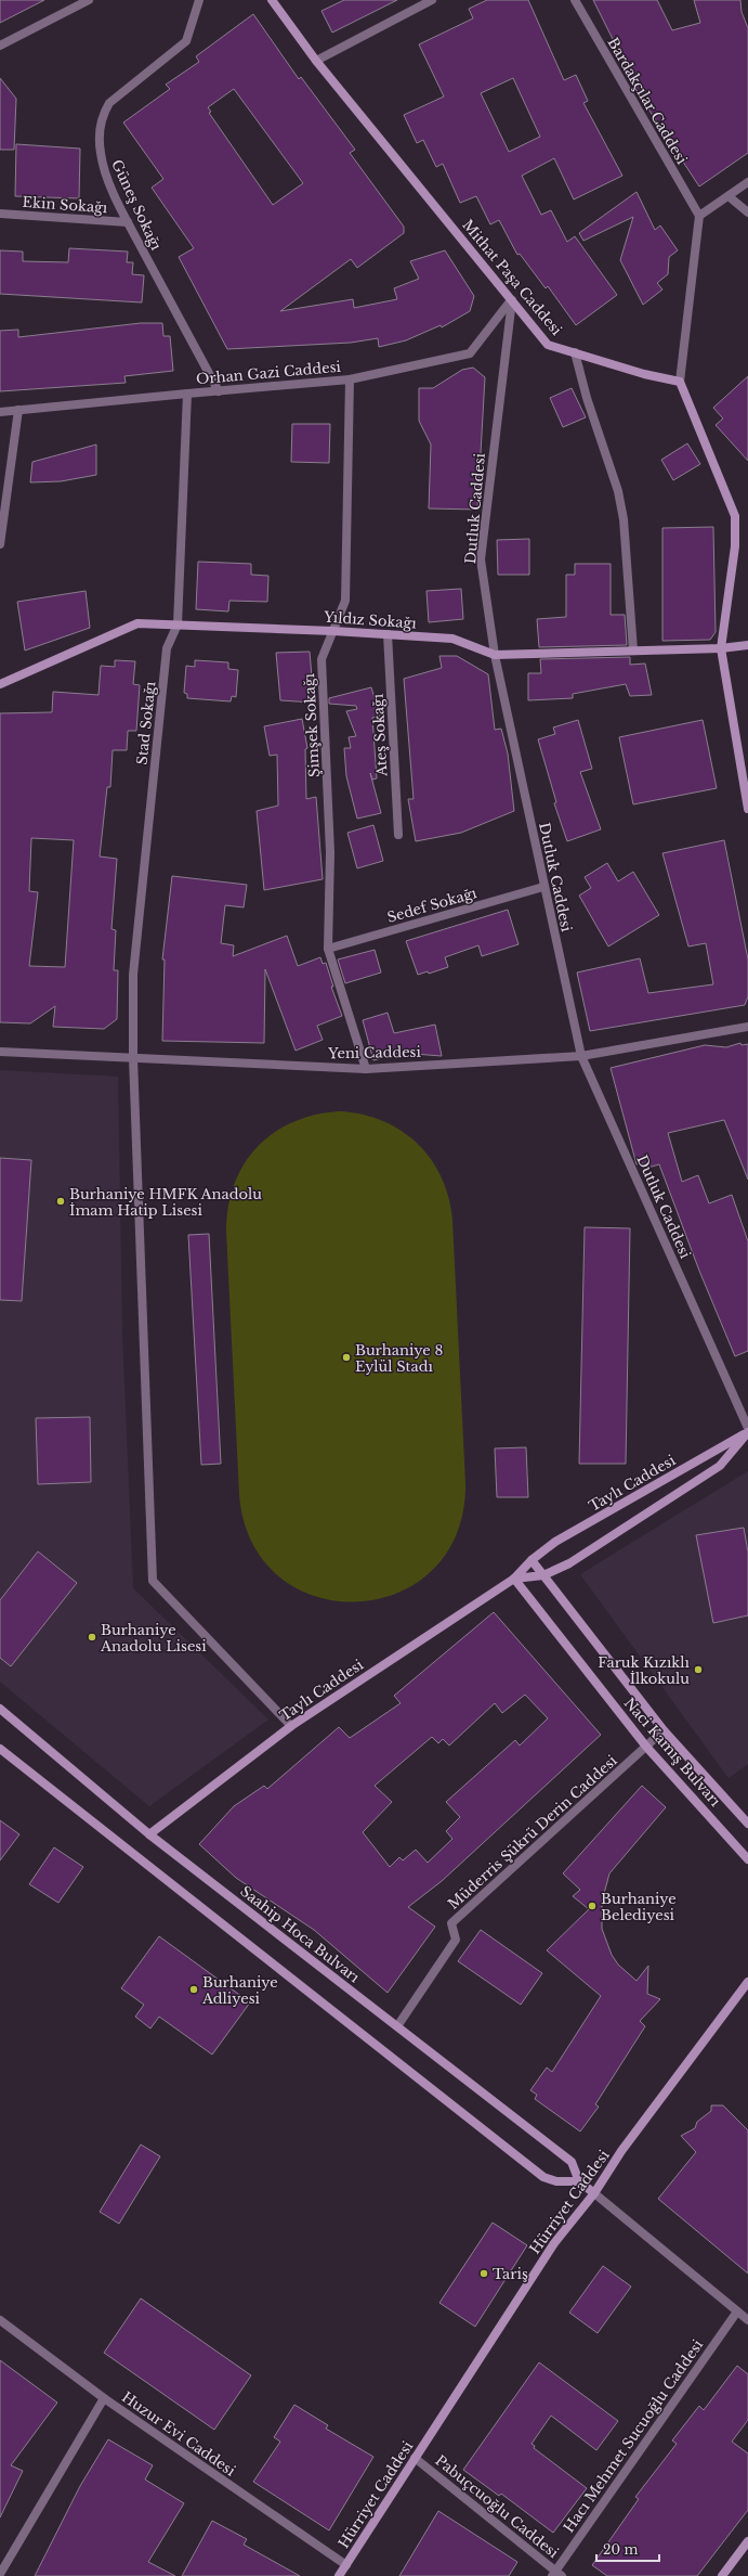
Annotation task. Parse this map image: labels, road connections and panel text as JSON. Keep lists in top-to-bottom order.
{
  "streets": {
    "street": [
      "Bardakçılar Caddesi",
      "Ekin Sokağı",
      "Güneş Sokağı",
      "Mithat Paşa Caddesi",
      "Orhan Gazi Caddesi",
      "Dutluk Caddesi",
      "Yıldız Sokağı",
      "Stad Sokağı",
      "Şimşek Sokağı",
      "Ateş Sokağı",
      "Sedef Sokağı",
      "Yeni Caddesi",
      "Taylı Caddesi",
      "Naci Kamış Bulvarı",
      "Müderris Şükrü Derin Caddesi",
      "Saahip Hoca Bulvarı",
      "Hürriyet Caddesi",
      "Huzur Evi Caddesi",
      "Hacı Mehmet Sucuoğlu Caddesi",
      "Pabuçcuoğlu Caddesi"
    ]
  },
  "crossings": [
    ["Ekin Sokağı", "Güneş Sokağı"],
    ["Güneş Sokağı", "Orhan Gazi Caddesi"],
    ["Mithat Paşa Caddesi", "Orhan Gazi Caddesi"],
    ["Mithat Paşa Caddesi", "Dutluk Caddesi"],
    ["Orhan Gazi Caddesi", "Dutluk Caddesi"],
    ["Orhan Gazi Caddesi", "Stad Sokağı"],
    ["Orhan Gazi Caddesi", "Şimşek Sokağı"],
    ["Dutluk Caddesi", "Yıldız Sokağı"],
    ["Dutluk Caddesi", "Sedef Sokağı"],
    ["Dutluk Caddesi", "Yeni Caddesi"],
    ["Dutluk Caddesi", "Taylı Caddesi"],
    ["Yıldız Sokağı", "Stad Sokağı"],
    ["Yıldız Sokağı", "Şimşek Sokağı"],
    ["Yıldız Sokağı", "Ateş Sokağı"],
    ["Stad Sokağı", "Yeni Caddesi"],
    ["Stad Sokağı", "Taylı Caddesi"],
    ["Şimşek Sokağı", "Sedef Sokağı"],
    ["Şimşek Sokağı", "Yeni Caddesi"],
    ["Taylı Caddesi", "Naci Kamış Bulvarı"],
    ["Taylı Caddesi", "Saahip Hoca Bulvarı"],
    ["Naci Kamış Bulvarı", "Müderris Şükrü Derin Caddesi"],
    ["Müderris Şükrü Derin Caddesi", "Saahip Hoca Bulvarı"],
    ["Saahip Hoca Bulvarı", "Hürriyet Caddesi"],
    ["Hürriyet Caddesi", "Huzur Evi Caddesi"],
    ["Hürriyet Caddesi", "Pabuçcuoğlu Caddesi"],
    ["Hacı Mehmet Sucuoğlu Caddesi", "Pabuçcuoğlu Caddesi"]
  ],
  "places": [
    "Burhaniye HMFK Anadolu İmam Hatip Lisesi",
    "Burhaniye 8 Eylül Stadı",
    "Burhaniye Anadolu Lisesi",
    "Faruk Kızıklı İlkokulu",
    "Burhaniye Belediyesi",
    "Burhaniye Adliyesi",
    "Tariş"
  ],
  "scale_bar": "20 m"
}
